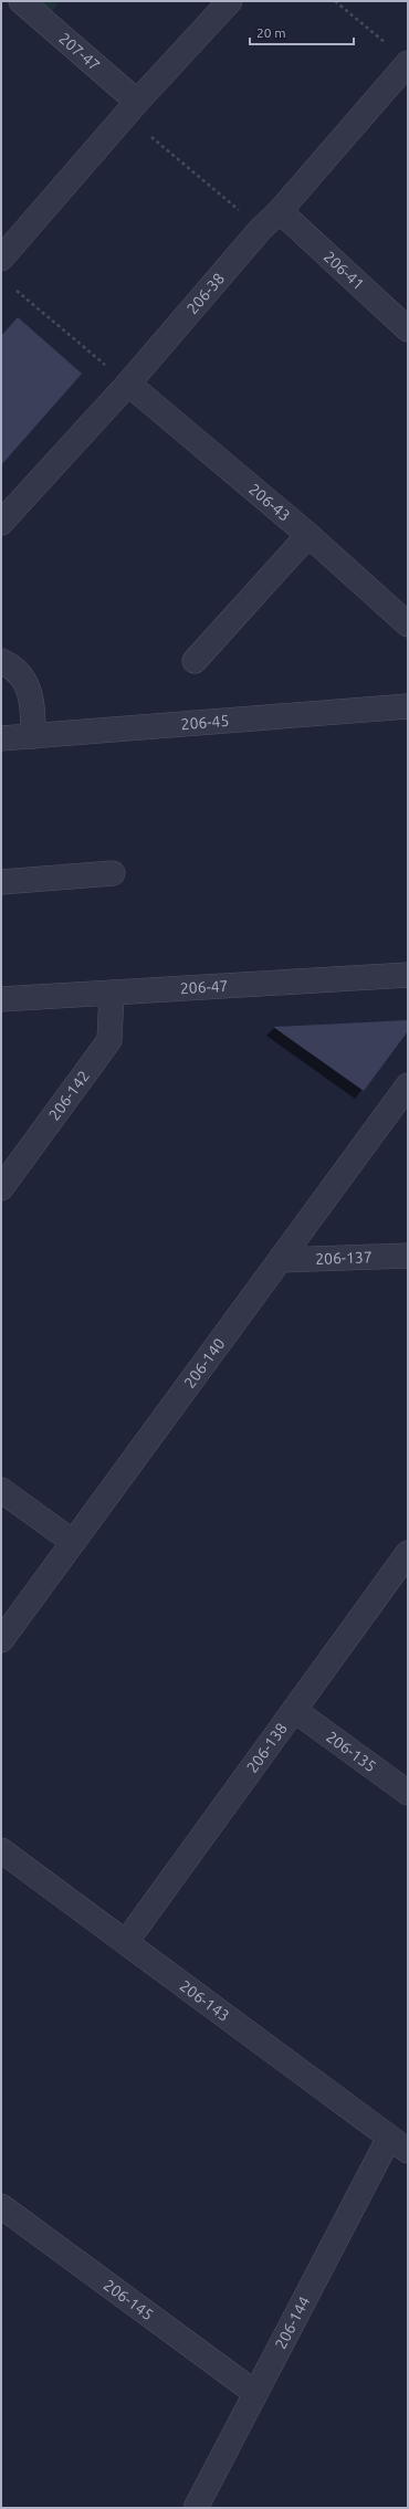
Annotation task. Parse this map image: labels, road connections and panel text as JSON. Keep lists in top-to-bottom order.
{
  "streets": {
    "street": [
      "207-47",
      "206-41",
      "206-38",
      "206-43",
      "206-45",
      "206-47",
      "206-142",
      "206-137",
      "206-140",
      "206-138",
      "206-135",
      "206-143",
      "206-145",
      "206-144"
    ]
  },
  "crossings": [
    ["206-41", "206-38"],
    ["206-38", "206-43"],
    ["206-47", "206-142"],
    ["206-137", "206-140"],
    ["206-138", "206-135"],
    ["206-138", "206-143"],
    ["206-143", "206-144"],
    ["206-145", "206-144"]
  ],
  "scale_bar": "20 m"
}
